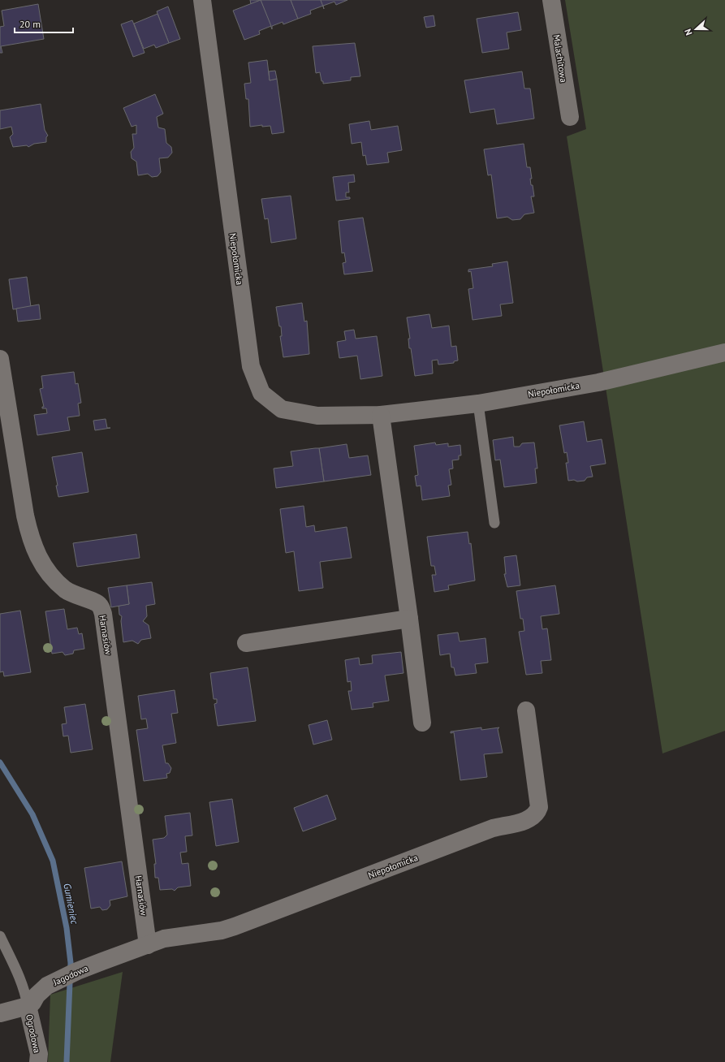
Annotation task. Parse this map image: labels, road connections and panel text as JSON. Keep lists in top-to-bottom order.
{
  "streets": {
    "street": [
      "Malachitowa",
      "Niepołomicka",
      "Harnasiów",
      "Jagodowa",
      "Ogrodowa"
    ]
  },
  "crossings": [
    ["Niepołomicka", "Harnasiów"],
    ["Niepołomicka", "Jagodowa"],
    ["Harnasiów", "Jagodowa"],
    ["Jagodowa", "Ogrodowa"]
  ],
  "water": ["Gumieniec"],
  "scale_bar": "20 m",
  "north": "left"
}
